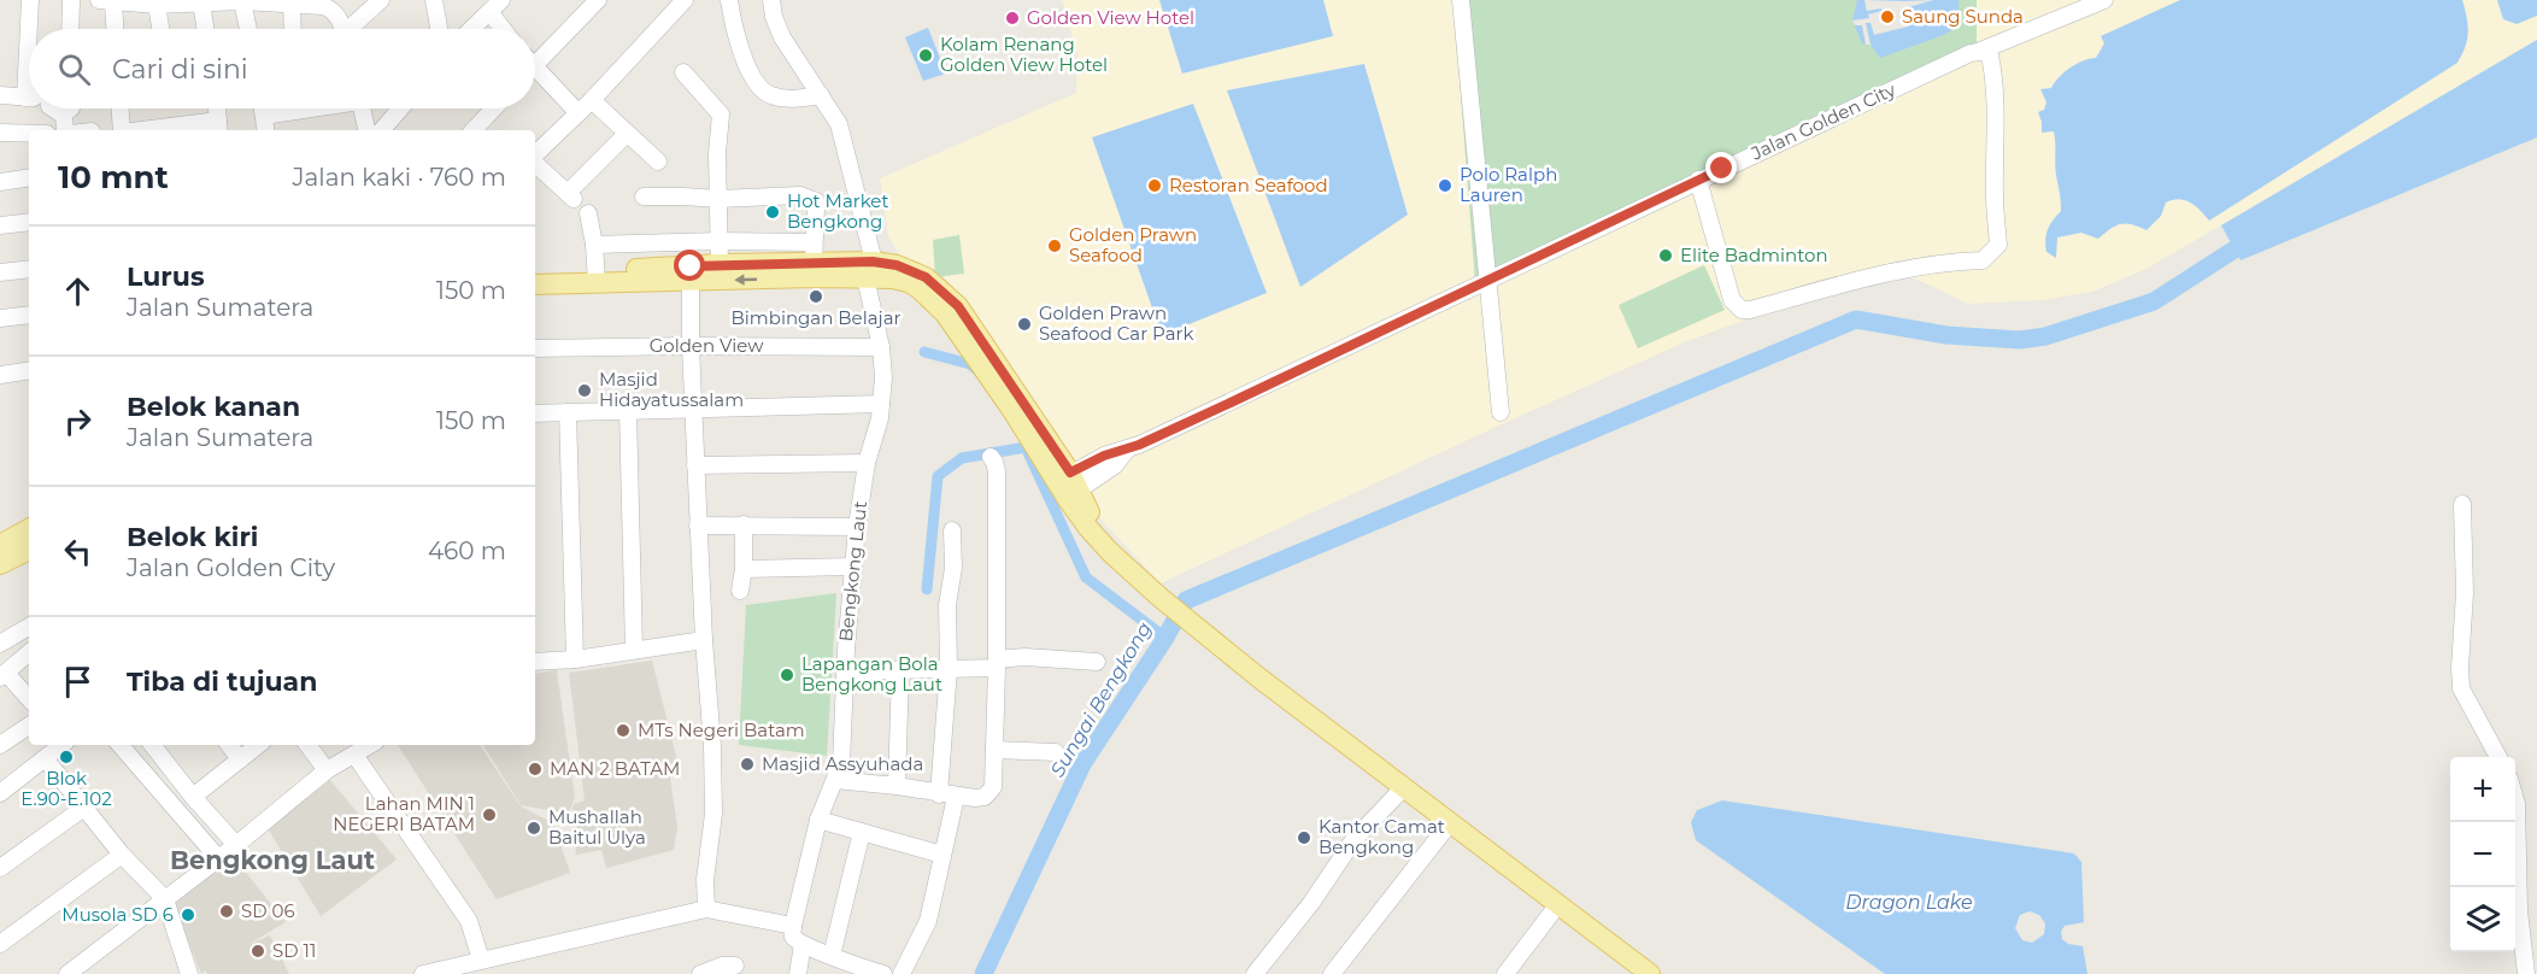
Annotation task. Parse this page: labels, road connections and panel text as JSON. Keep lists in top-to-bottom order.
{
  "streets": {
    "street": ["Jalan Golden City", "Golden View", "Bengkong Laut"]
  },
  "crossings": [
    ["Golden View", "Bengkong Laut"]
  ],
  "districts": ["Bengkong Laut"],
  "water": ["Sungai Bengkong", "Dragon Lake"],
  "places": [
    "Saung Sunda",
    "Golden View Hotel",
    "Kolam Renang Golden View Hotel",
    "Restoran Seafood",
    "Polo Ralph Lauren",
    "Hot Market Bengkong",
    "Golden Prawn Seafood",
    "Elite Badminton",
    "Bimbingan Belajar",
    "Golden Prawn Seafood Car Park",
    "Masjid Hidayatussalam",
    "Lapangan Bola Bengkong Laut",
    "MTs Negeri Batam",
    "Blok E.90-E.102",
    "Masjid Assyuhada",
    "MAN 2 BATAM",
    "Lahan MIN 1 NEGERI BATAM",
    "Mushallah Baitul Ulya",
    "Kantor Camat Bengkong",
    "SD 06",
    "Musola SD 6",
    "SD 11"
  ],
  "page": {
    "search": "Cari di sini",
    "heading": ["10 mnt", "Jalan kaki · 760 m"],
    "list": [
      ["Lurus", "Jalan Sumatera", "150 m"],
      ["Belok kanan", "Jalan Sumatera", "150 m"],
      ["Belok kiri", "Jalan Golden City", "460 m"],
      "Tiba di tujuan"
    ],
    "map_buttons": ["+", "−"]
  }
}
